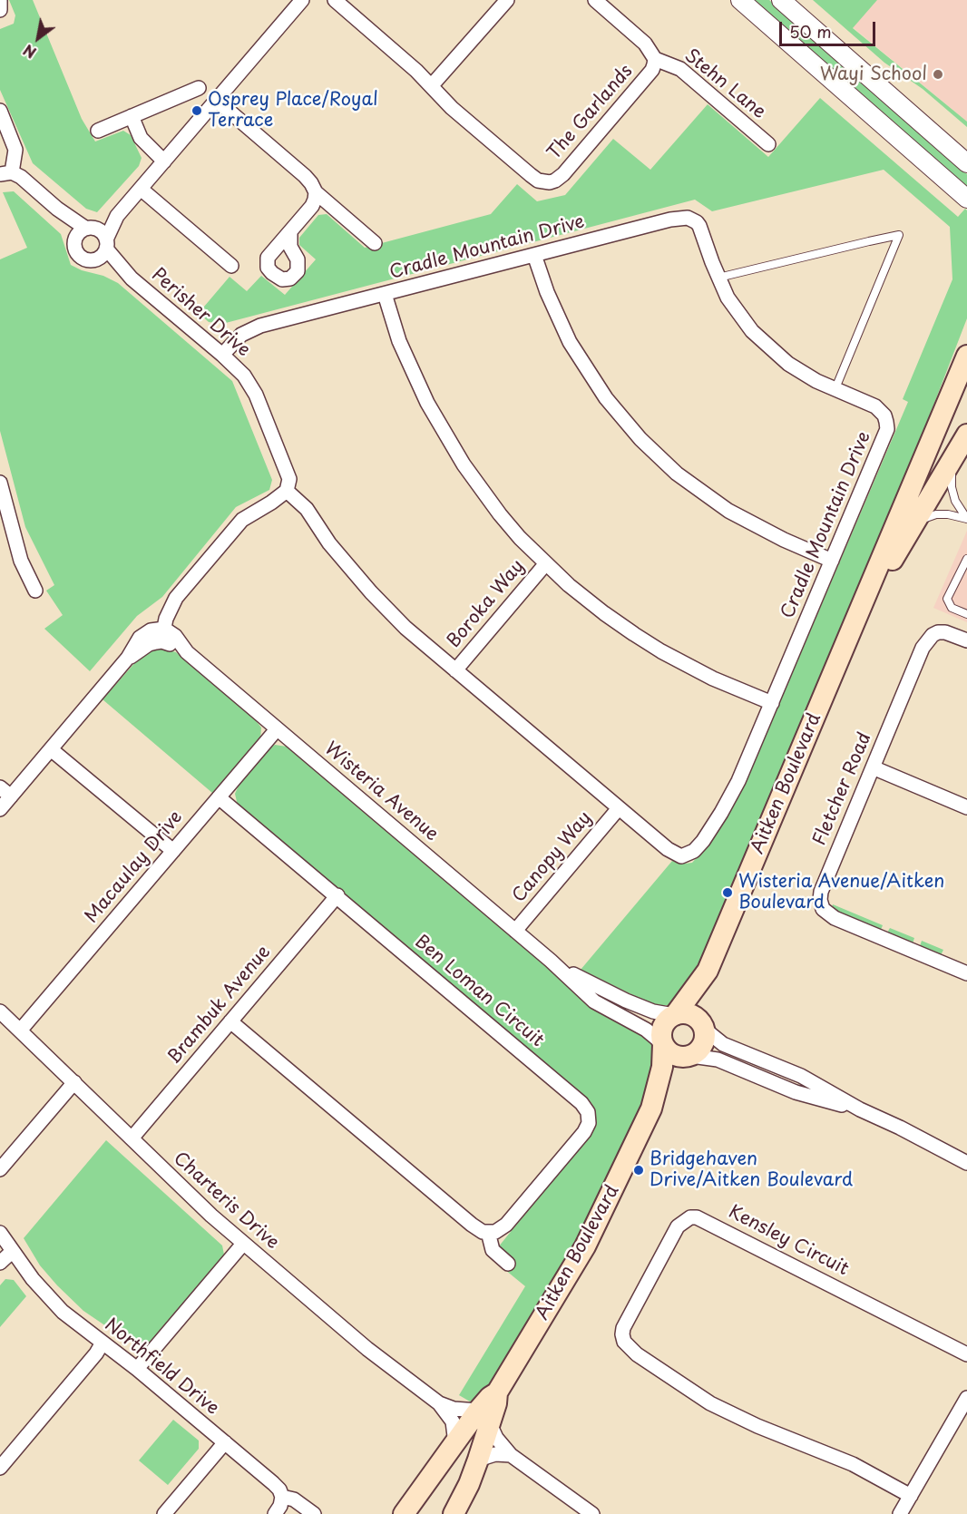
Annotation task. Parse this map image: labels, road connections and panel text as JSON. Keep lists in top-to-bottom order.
{
  "streets": {
    "main road": ["Aitken Boulevard"],
    "street": [
      "Stehn Lane",
      "The Garlands",
      "Cradle Mountain Drive",
      "Perisher Drive",
      "Boroka Way",
      "Fletcher Road",
      "Wisteria Avenue",
      "Canopy Way",
      "Macaulay Drive",
      "Ben Loman Circuit",
      "Brambuk Avenue",
      "Charteris Drive",
      "Kensley Circuit",
      "Northfield Drive"
    ]
  },
  "crossings": [
    ["Stehn Lane", "The Garlands"],
    ["Cradle Mountain Drive", "Perisher Drive"],
    ["Cradle Mountain Drive", "Boroka Way"],
    ["Cradle Mountain Drive", "Canopy Way"],
    ["Aitken Boulevard", "Wisteria Avenue"],
    ["Wisteria Avenue", "Canopy Way"],
    ["Wisteria Avenue", "Macaulay Drive"],
    ["Macaulay Drive", "Ben Loman Circuit"],
    ["Macaulay Drive", "Charteris Drive"],
    ["Ben Loman Circuit", "Brambuk Avenue"],
    ["Brambuk Avenue", "Charteris Drive"]
  ],
  "places": [
    "Wayi School",
    "Osprey Place/Royal Terrace",
    "Wisteria Avenue/Aitken Boulevard",
    "Bridgehaven Drive/Aitken Boulevard"
  ],
  "scale_bar": "50 m",
  "north": "bottom left"
}
